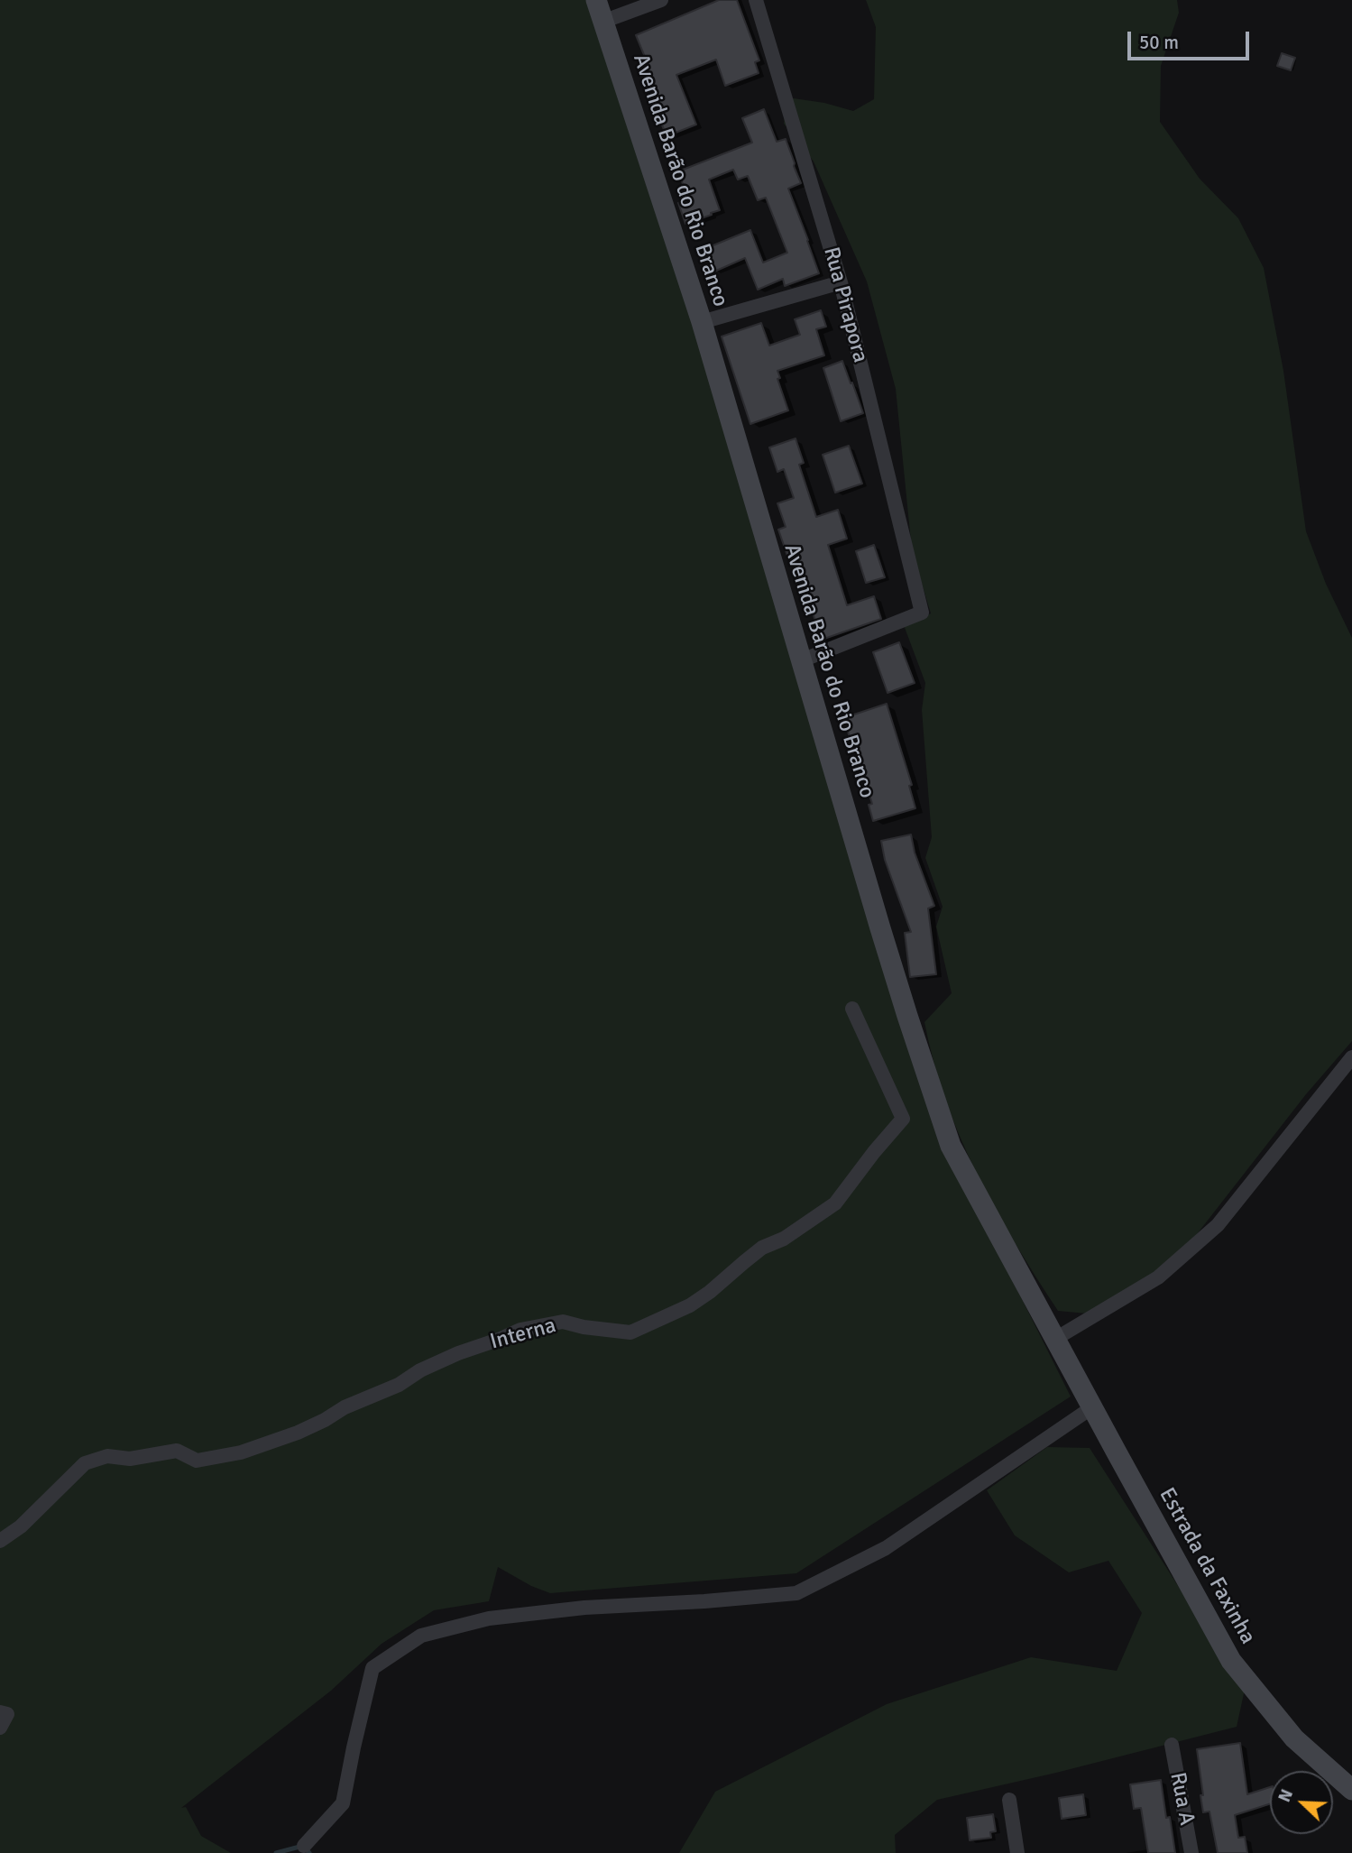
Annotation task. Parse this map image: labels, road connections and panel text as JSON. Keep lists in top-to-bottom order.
{
  "streets": {
    "street": [
      "Avenida Barão do Rio Branco",
      "Rua Pirapora",
      "Interna",
      "Estrada da Faxinha",
      "Rua A"
    ]
  },
  "crossings": [
    ["Avenida Barão do Rio Branco", "Rua Pirapora"],
    ["Avenida Barão do Rio Branco", "Estrada da Faxinha"]
  ],
  "scale_bar": "50 m",
  "north": "top left"
}
